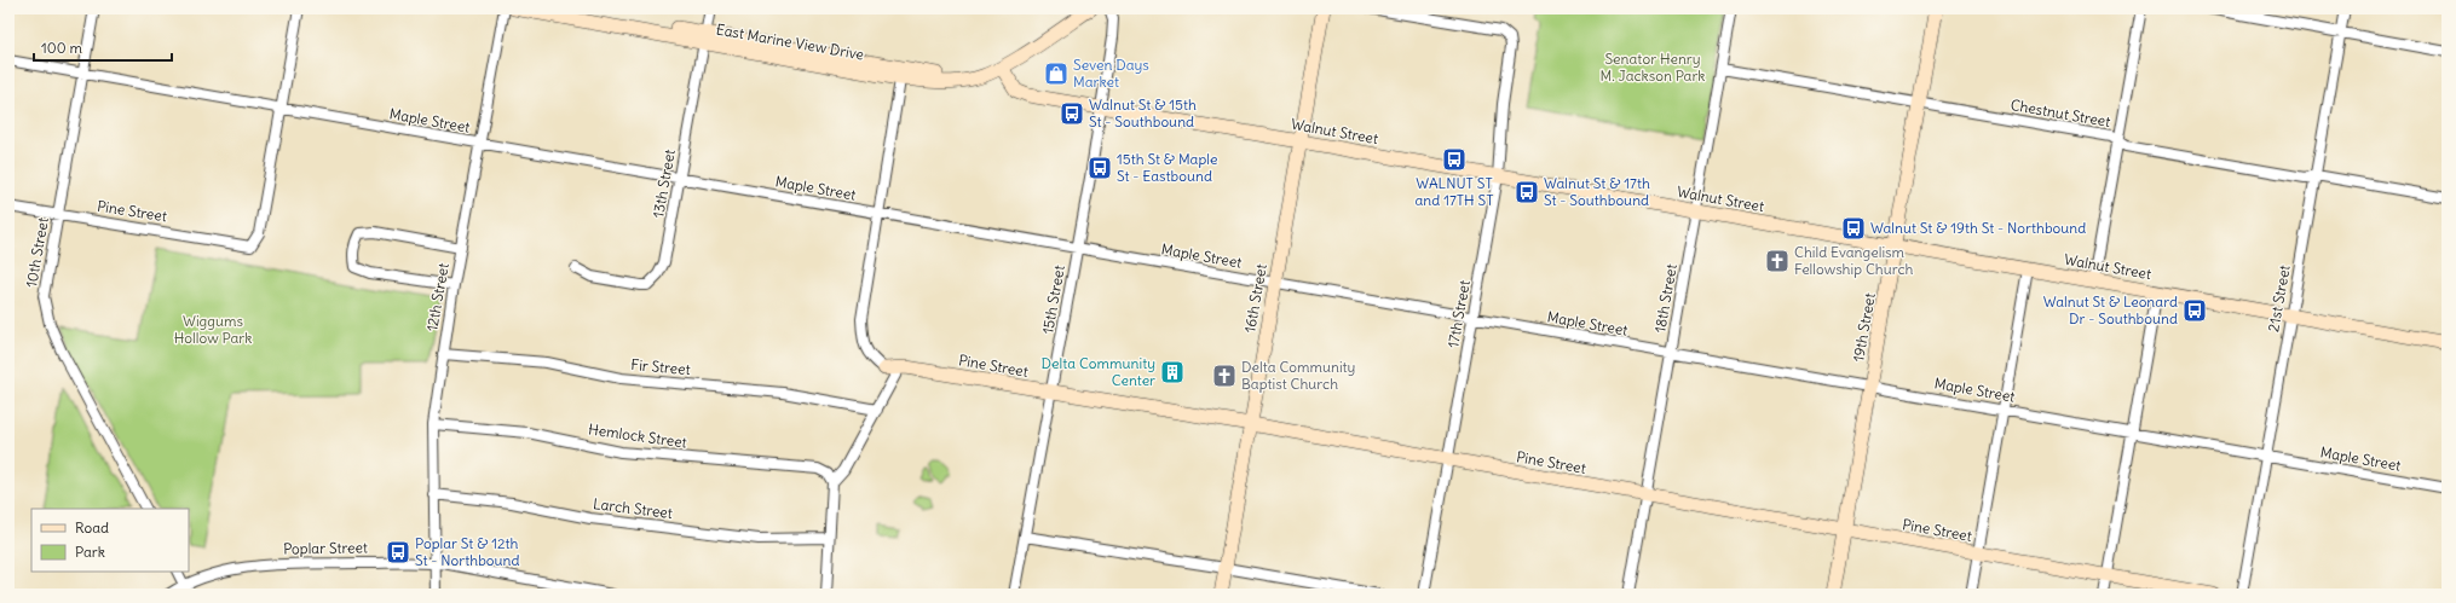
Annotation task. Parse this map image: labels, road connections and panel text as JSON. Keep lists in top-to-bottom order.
{
  "streets": {
    "street": [
      "East Marine View Drive",
      "Chestnut Street",
      "Maple Street",
      "Walnut Street",
      "13th Street",
      "Pine Street",
      "10th Street",
      "12th Street",
      "16th Street",
      "18th Street",
      "21st Street",
      "15th Street",
      "17th Street",
      "19th Street",
      "Fir Street",
      "Hemlock Street",
      "Larch Street",
      "Poplar Street"
    ]
  },
  "crossings": [
    ["East Marine View Drive", "Walnut Street"],
    ["East Marine View Drive", "13th Street"],
    ["Chestnut Street", "18th Street"],
    ["Chestnut Street", "21st Street"],
    ["Chestnut Street", "19th Street"],
    ["Maple Street", "13th Street"],
    ["Maple Street", "Pine Street"],
    ["Maple Street", "10th Street"],
    ["Maple Street", "12th Street"],
    ["Maple Street", "16th Street"],
    ["Maple Street", "18th Street"],
    ["Maple Street", "21st Street"],
    ["Maple Street", "15th Street"],
    ["Maple Street", "17th Street"],
    ["Maple Street", "19th Street"],
    ["Walnut Street", "16th Street"],
    ["Walnut Street", "18th Street"],
    ["Walnut Street", "21st Street"],
    ["Walnut Street", "15th Street"],
    ["Walnut Street", "17th Street"],
    ["Walnut Street", "19th Street"],
    ["Pine Street", "10th Street"],
    ["Pine Street", "16th Street"],
    ["Pine Street", "18th Street"],
    ["Pine Street", "15th Street"],
    ["Pine Street", "17th Street"],
    ["Pine Street", "19th Street"],
    ["12th Street", "Fir Street"],
    ["12th Street", "Hemlock Street"],
    ["12th Street", "Larch Street"],
    ["12th Street", "Poplar Street"]
  ],
  "parks": ["Senator Henry M. Jackson Park", "Wiggums Hollow Park"],
  "places": {
    "shop": ["Seven Days Market"],
    "bus stop": [
      "Walnut St & 15th St - Southbound",
      "WALNUT ST and 17TH ST",
      "15th St & Maple St - Eastbound",
      "Walnut St & 17th St - Southbound",
      "Walnut St & 19th St - Northbound",
      "Walnut St & Leonard Dr - Southbound",
      "Poplar St & 12th St - Northbound"
    ],
    "church": ["Child Evangelism Fellowship Church", "Delta Community Baptist Church"],
    "building": ["Delta Community Center"]
  },
  "legend": ["Road", "Park"],
  "scale_bar": "100 m"
}
